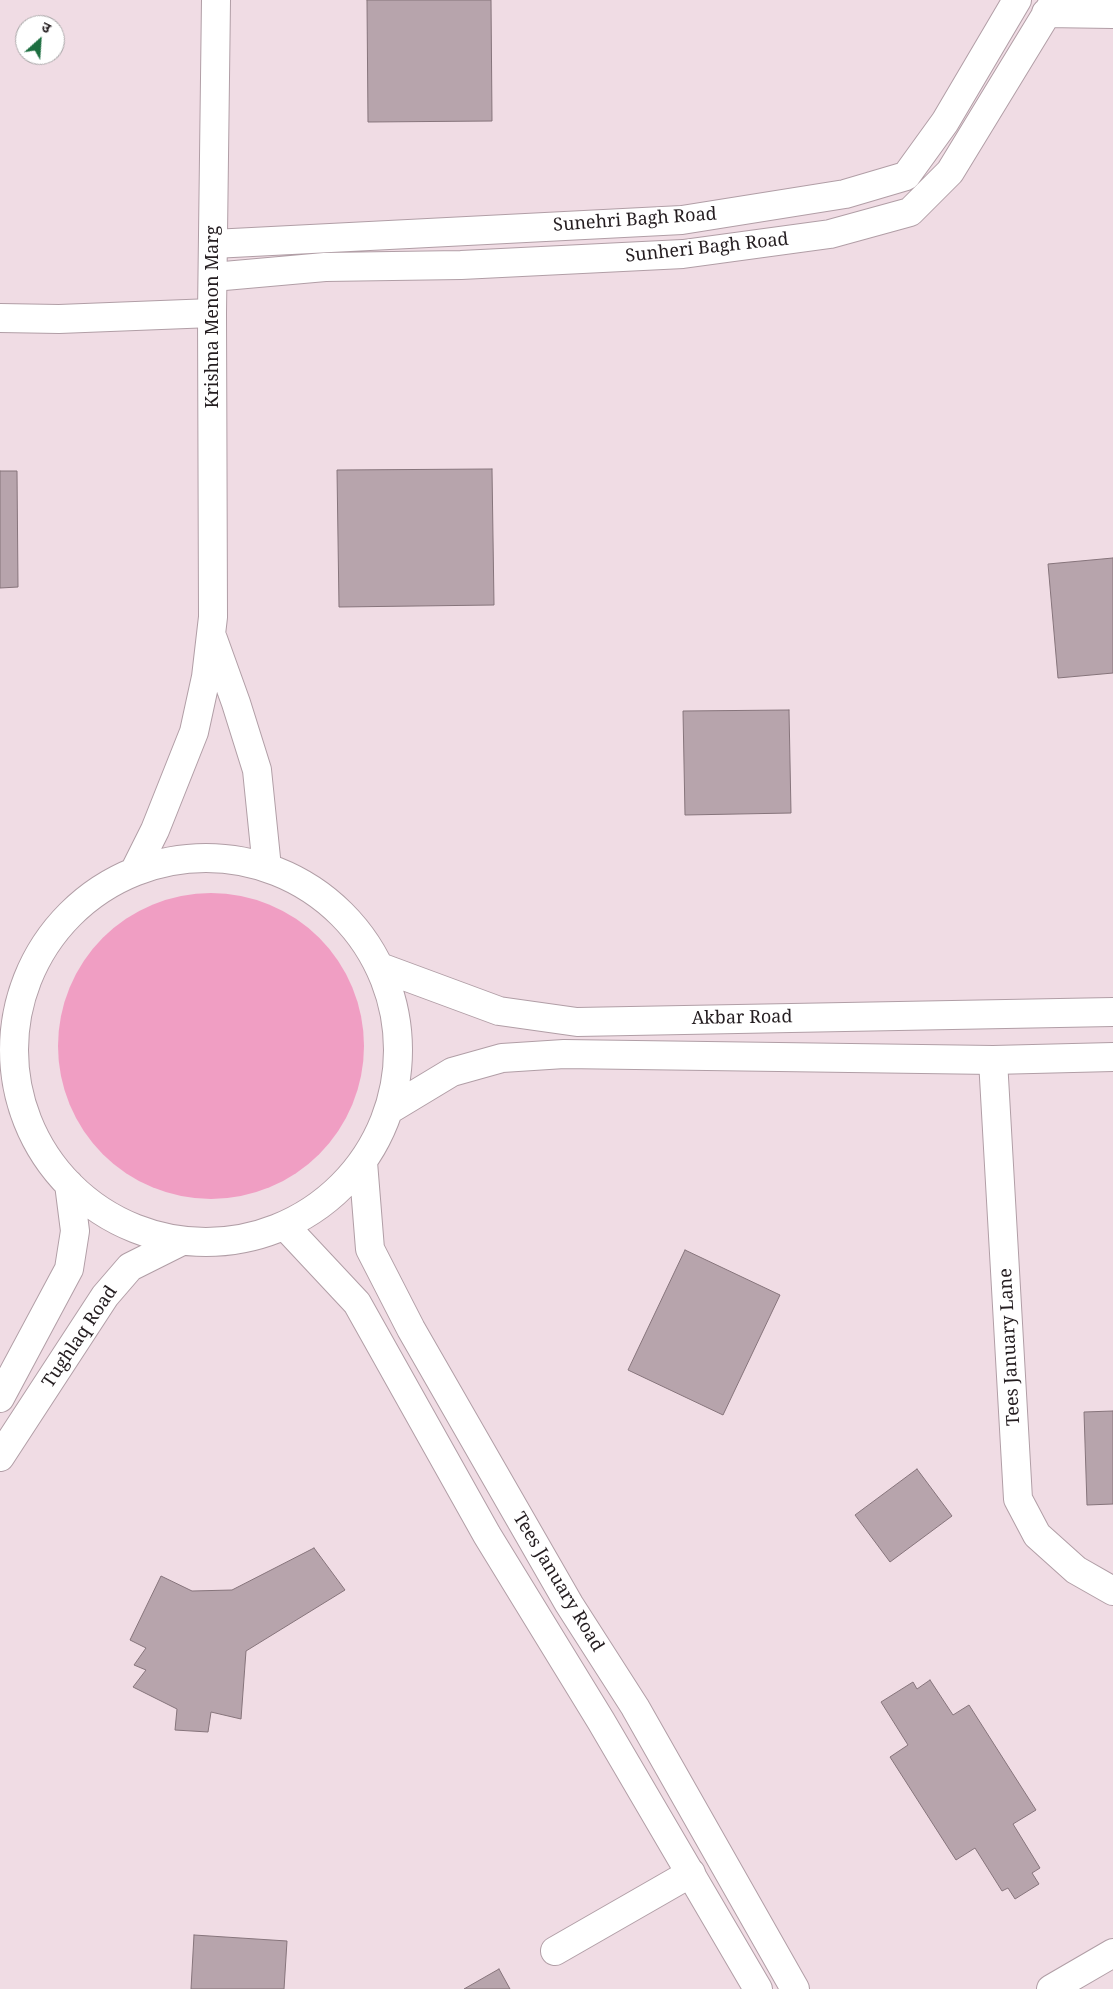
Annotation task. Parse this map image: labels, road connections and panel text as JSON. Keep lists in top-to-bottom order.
{
  "streets": {
    "main road": [
      "Sunehri Bagh Road",
      "Sunheri Bagh Road",
      "Krishna Menon Marg",
      "Akbar Road",
      "Tughlaq Road",
      "Tees January Lane",
      "Tees January Road"
    ]
  },
  "crossings": [
    ["Sunehri Bagh Road", "Krishna Menon Marg"],
    ["Sunheri Bagh Road", "Krishna Menon Marg"]
  ],
  "north": "top right"
}
